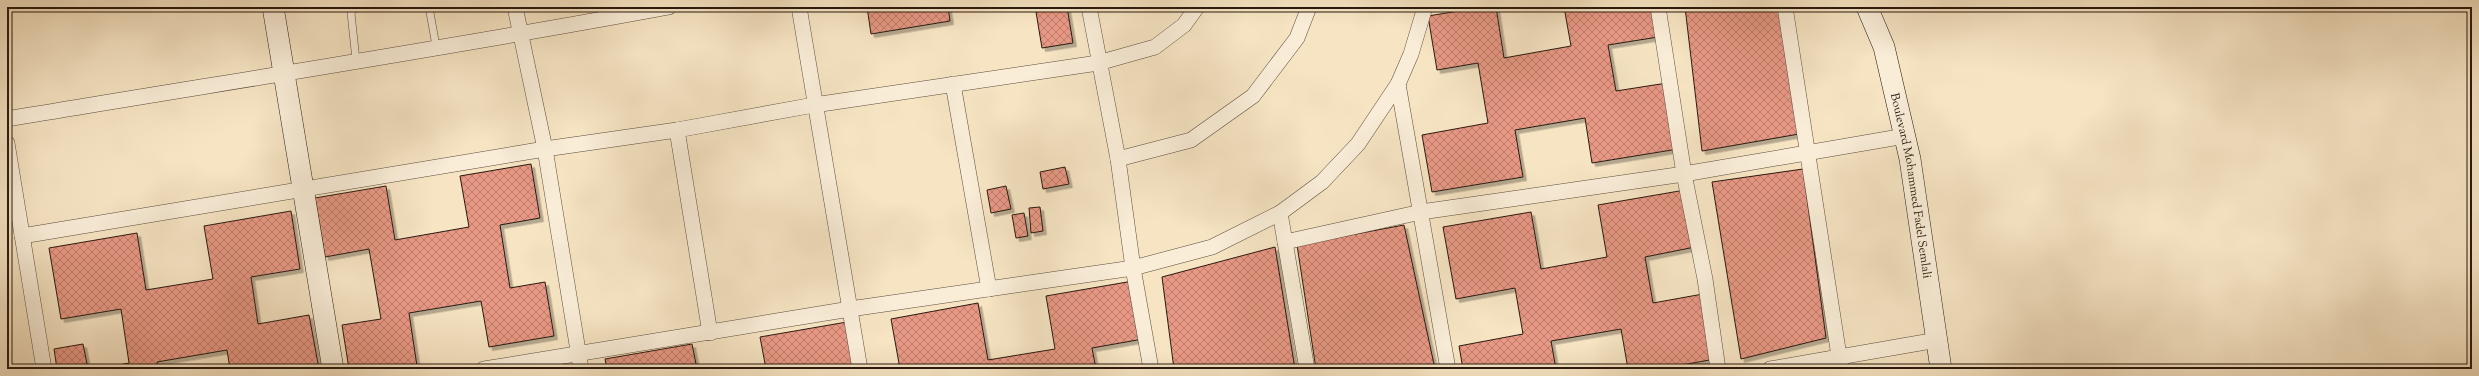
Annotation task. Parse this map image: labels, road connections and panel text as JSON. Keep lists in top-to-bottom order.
{
  "streets": {
    "street": ["Boulevard Mohammed Fadel Semlali"]
  }
}
